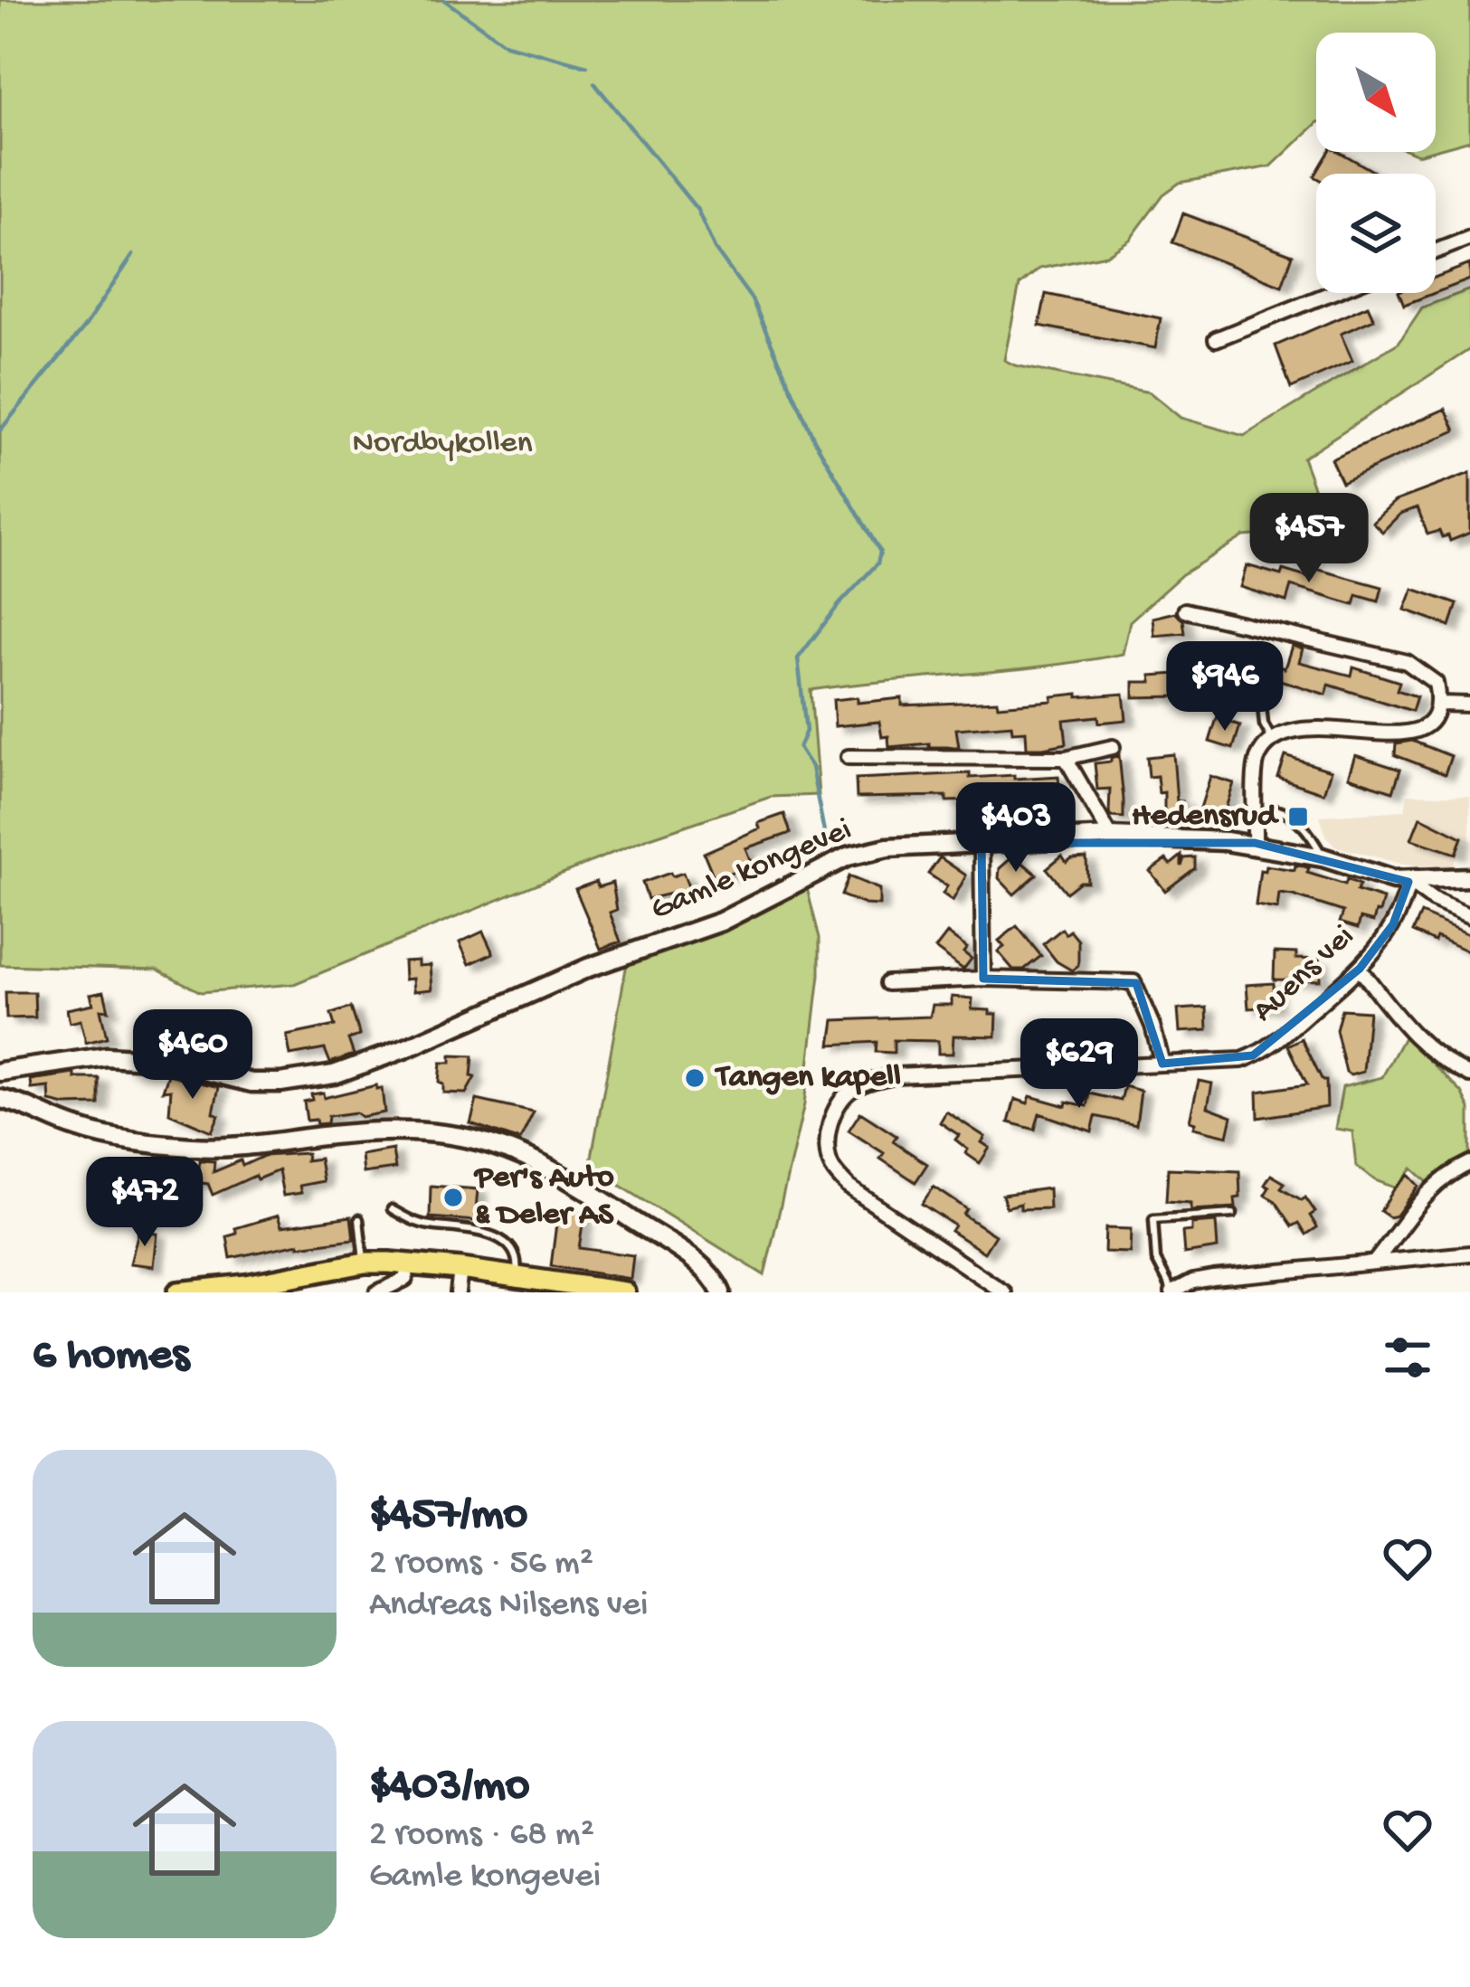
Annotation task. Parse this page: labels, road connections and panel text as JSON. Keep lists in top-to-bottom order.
{
  "streets": {
    "main road": ["Gamle kongevei"],
    "street": ["Auens vei"]
  },
  "crossings": [
    ["Gamle kongevei", "Auens vei"]
  ],
  "parks": ["Nordbykollen"],
  "places": {
    "transit": ["Hedensrud"],
    "other": ["Tangen kapell", "Per's Auto & Deler AS"]
  },
  "north": "bottom right",
  "page": {
    "price": [
      "$457",
      "$946",
      "$403",
      "$460",
      "$629",
      "$472"
    ],
    "heading": "6 homes",
    "list": [
      {
        "name": "$457/mo",
        "note": "2 rooms · 56 m² · Andreas Nilsens vei"
      },
      {
        "name": "$403/mo",
        "note": "2 rooms · 68 m² · Gamle kongevei"
      }
    ]
  }
}
